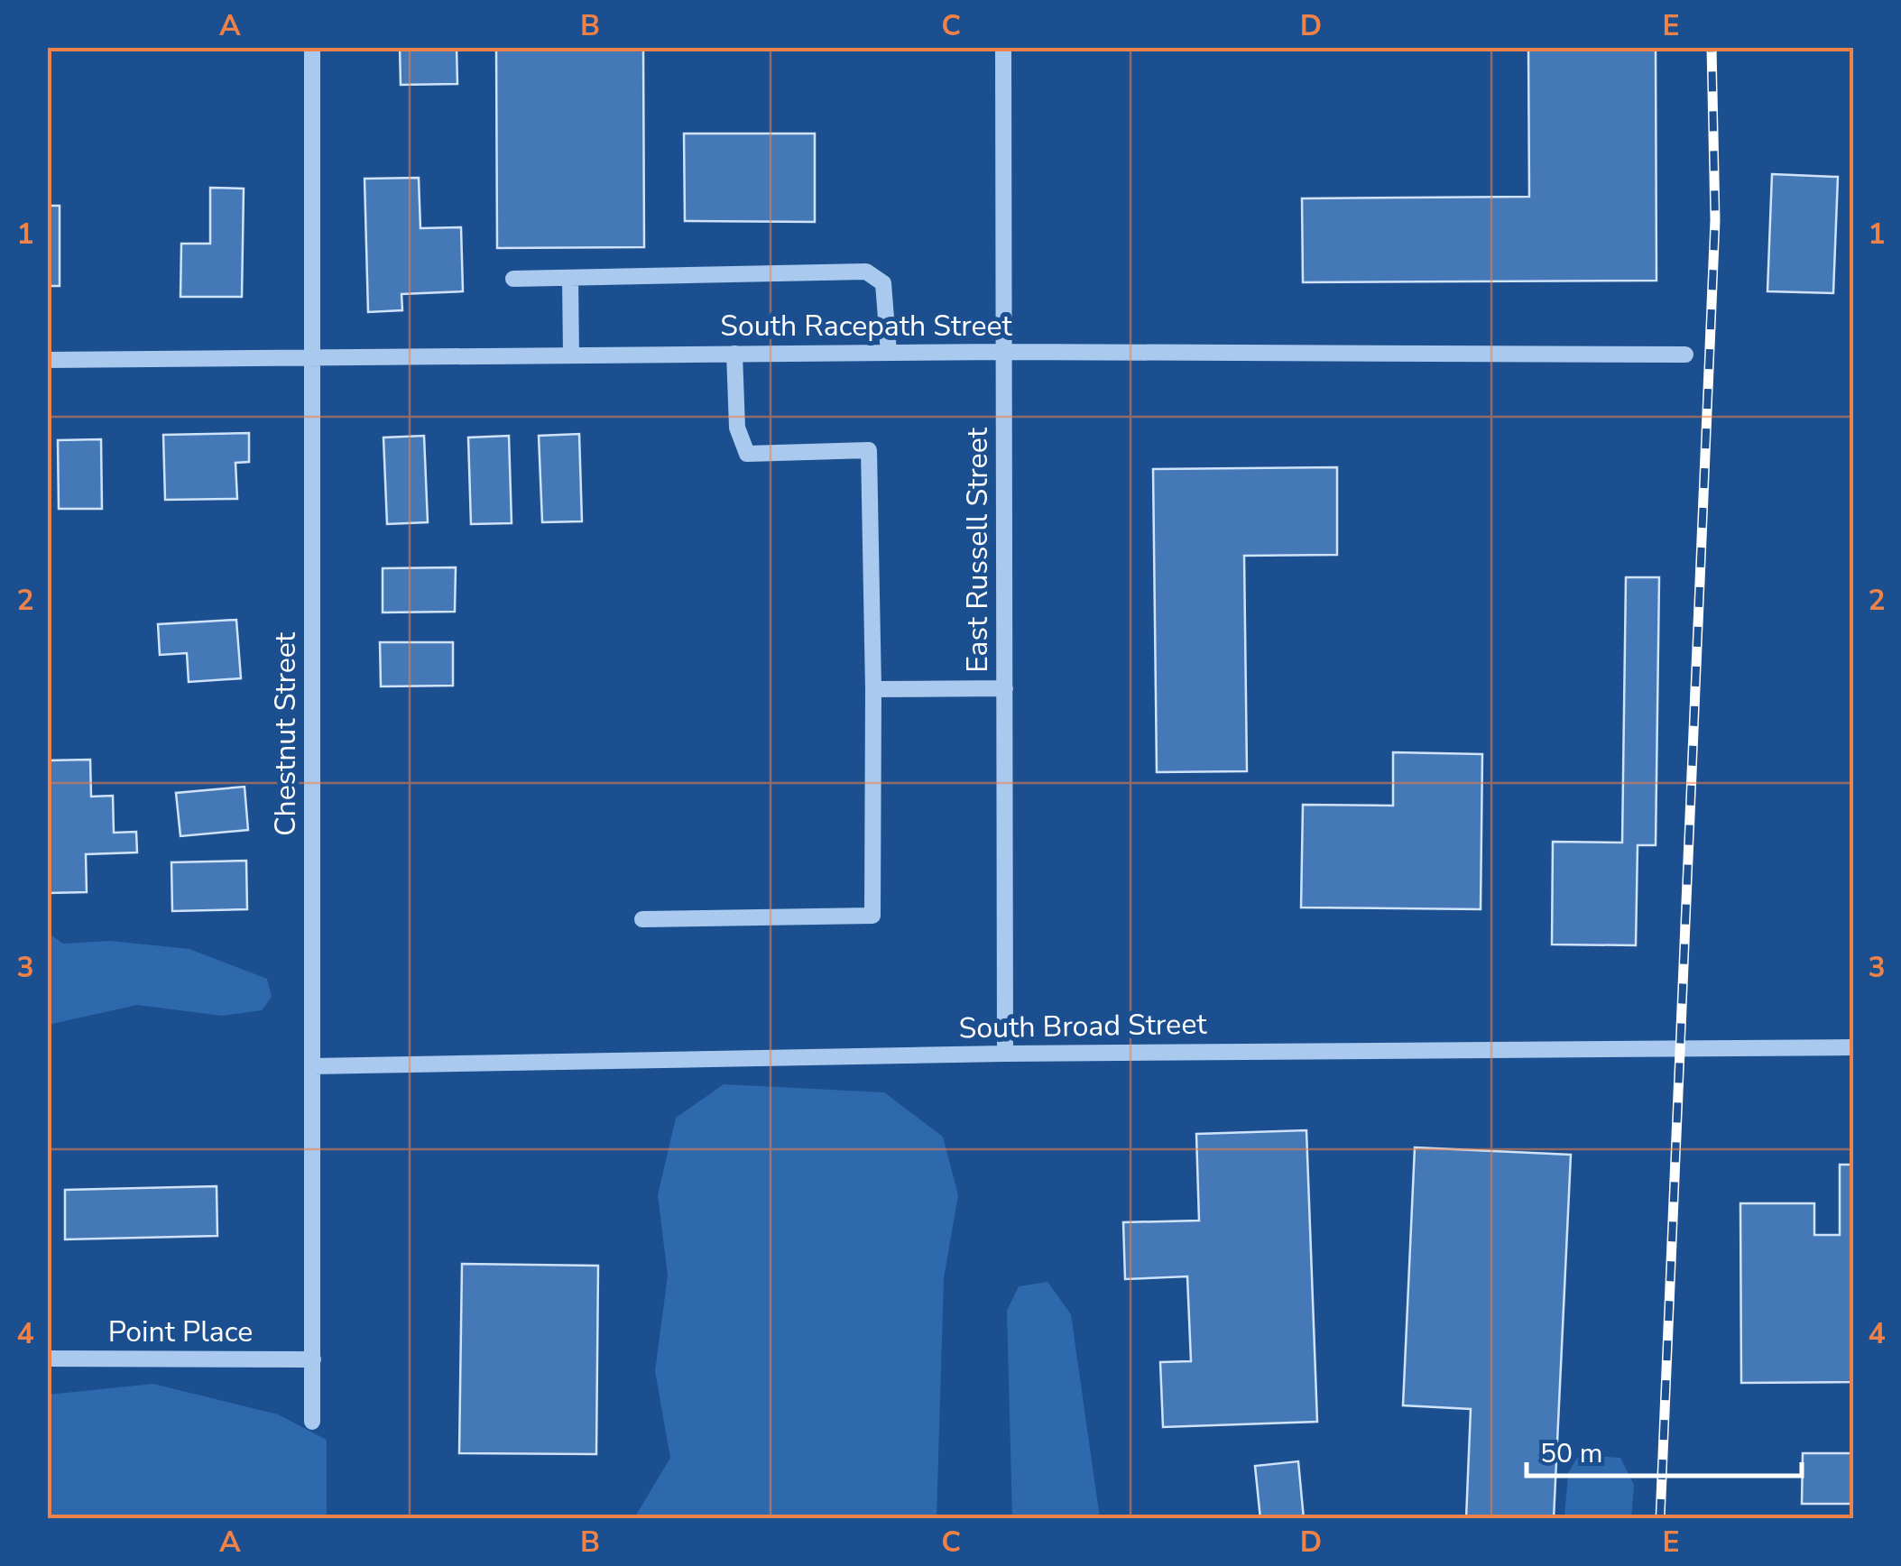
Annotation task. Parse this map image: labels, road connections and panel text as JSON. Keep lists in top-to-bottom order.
{
  "streets": {
    "street": [
      "South Racepath Street",
      "East Russell Street",
      "Chestnut Street",
      "South Broad Street",
      "Point Place"
    ]
  },
  "crossings": [
    ["South Racepath Street", "East Russell Street"],
    ["South Racepath Street", "Chestnut Street"],
    ["East Russell Street", "South Broad Street"],
    ["Chestnut Street", "South Broad Street"],
    ["Chestnut Street", "Point Place"]
  ],
  "scale_bar": "50 m",
  "grid": {
    "columns": [
      "A",
      "B",
      "C",
      "D",
      "E"
    ],
    "rows": [
      "1",
      "2",
      "3",
      "4"
    ]
  }
}
